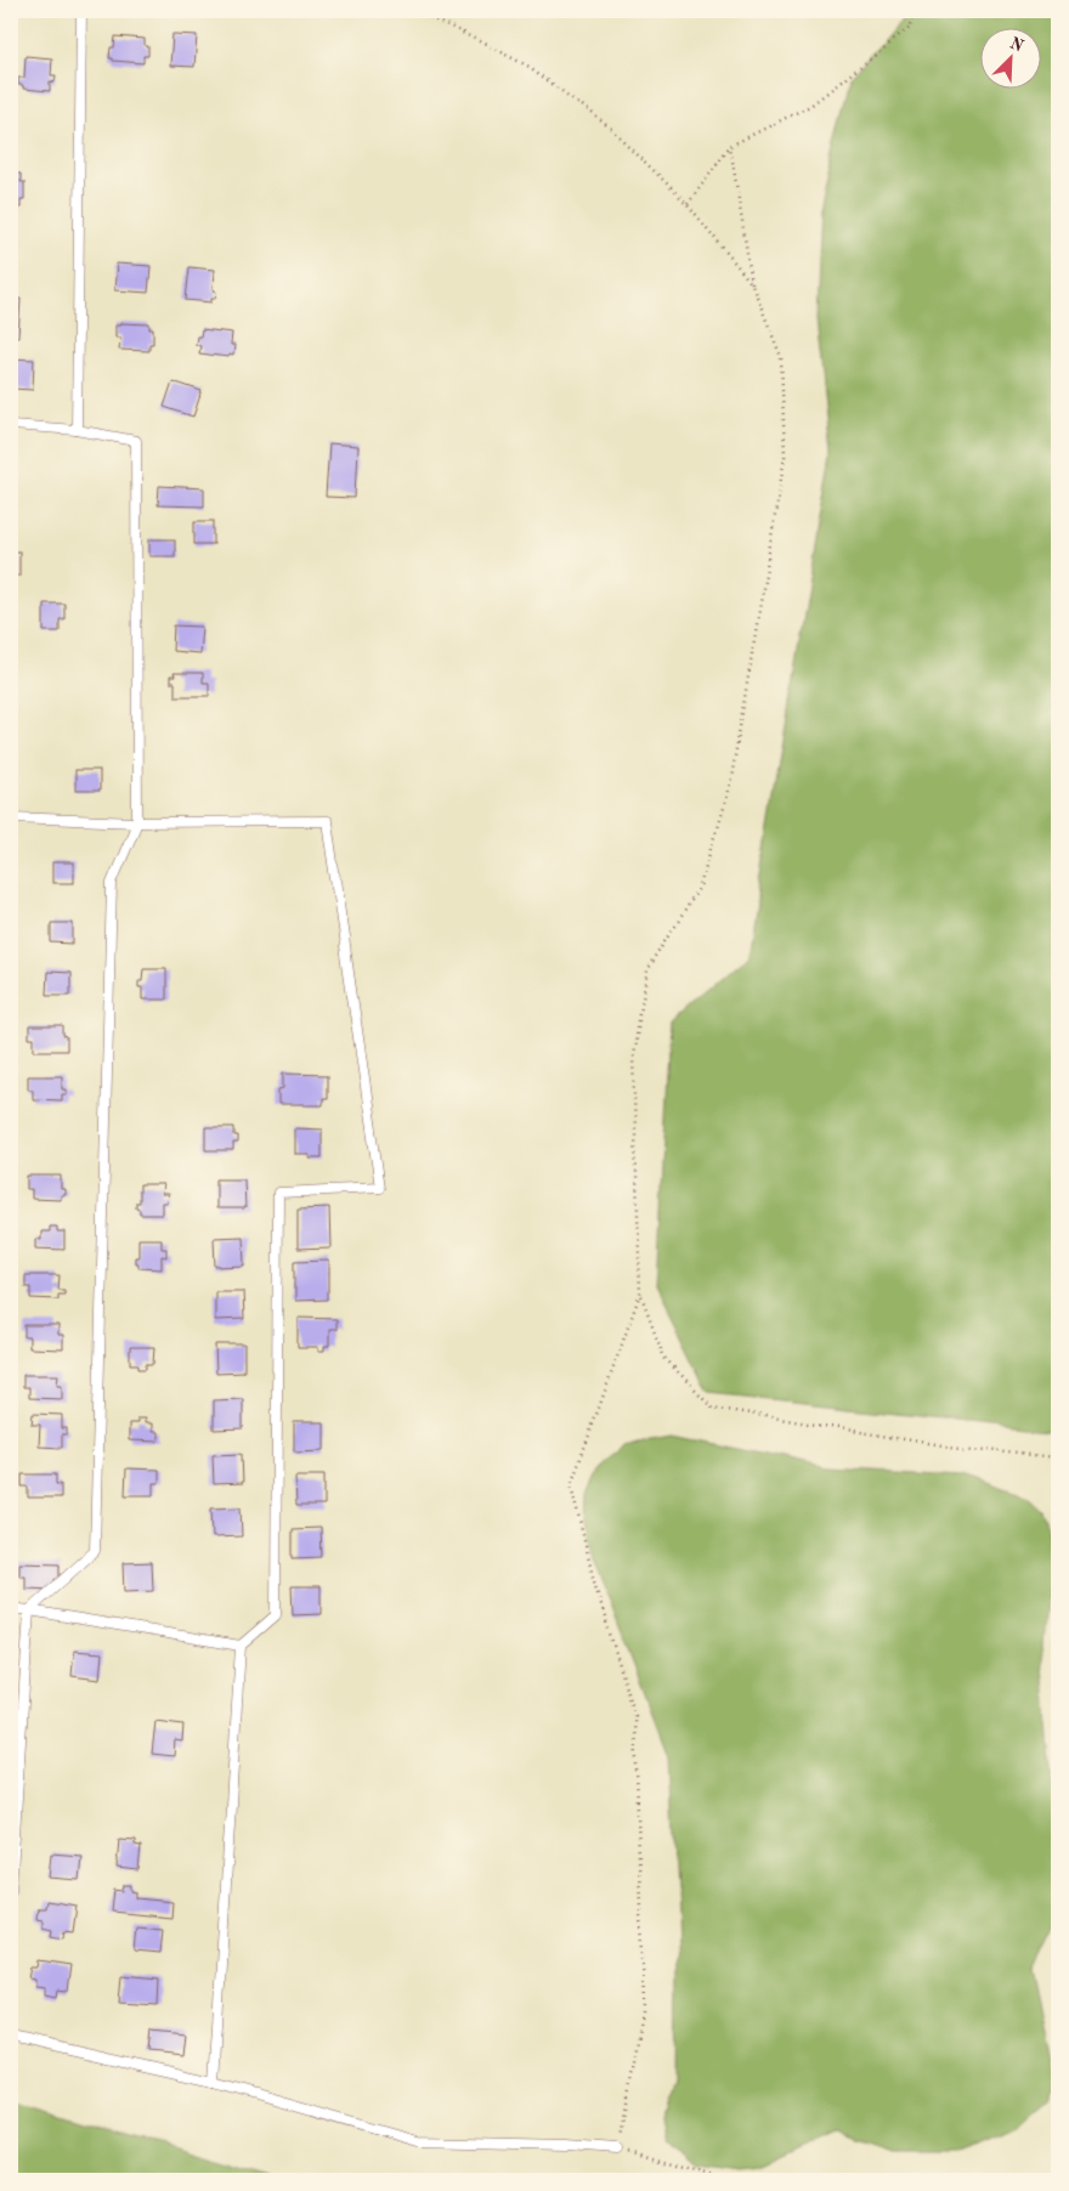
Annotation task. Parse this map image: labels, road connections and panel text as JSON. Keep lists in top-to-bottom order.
{
  "north": "top right"
}
